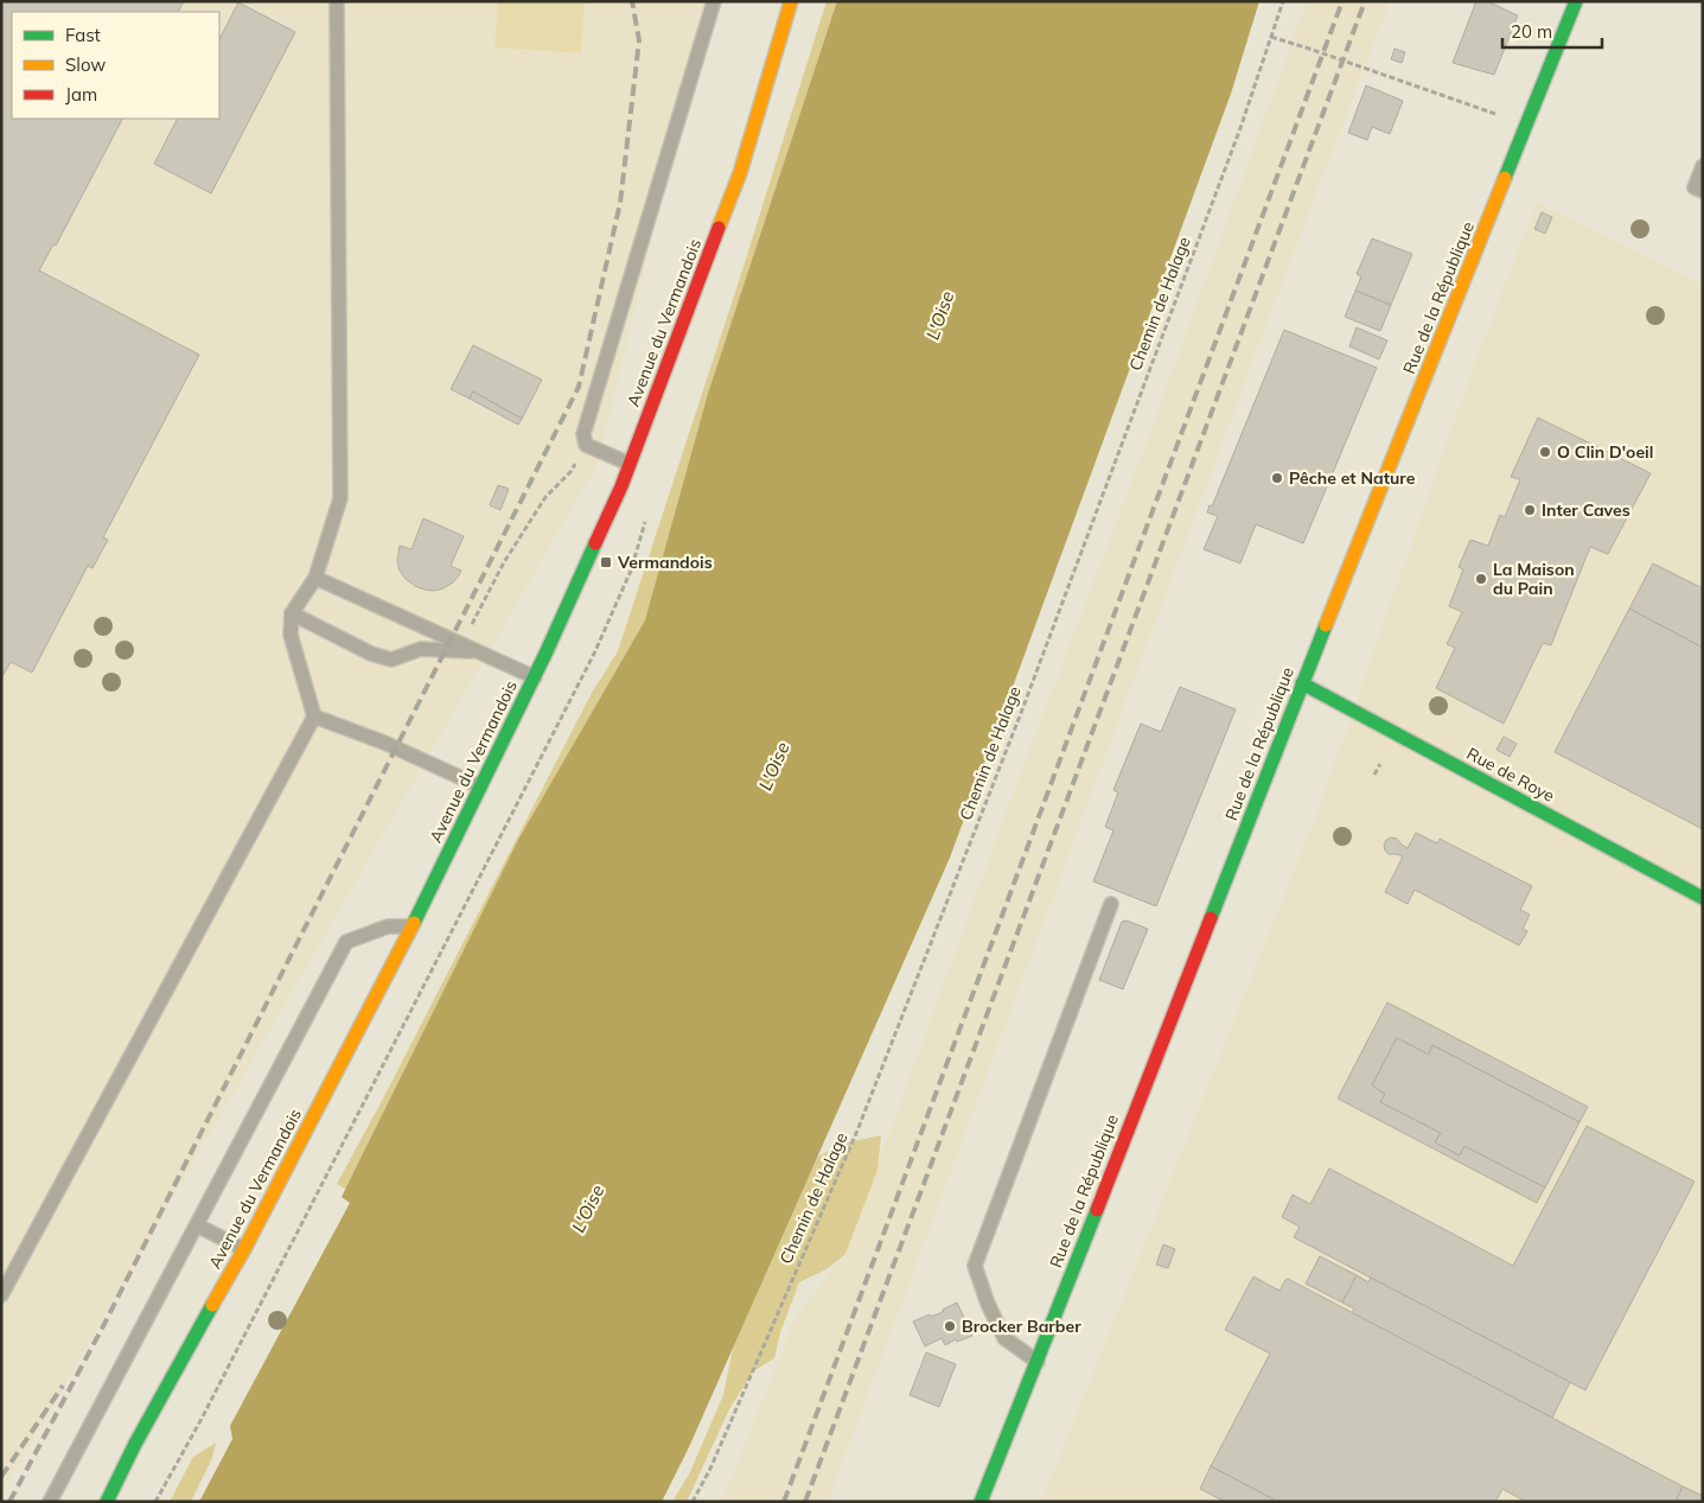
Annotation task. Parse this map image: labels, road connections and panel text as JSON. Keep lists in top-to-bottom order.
{
  "streets": {
    "main road": ["Rue de la République", "Avenue du Vermandois", "Rue de Roye"],
    "path": ["Chemin de Halage"]
  },
  "crossings": [
    ["Rue de la République", "Rue de Roye"]
  ],
  "water": ["L'Oise"],
  "places": {
    "other": [
      "O Clin D'oeil",
      "Pêche et Nature",
      "Inter Caves",
      "La Maison du Pain",
      "Brocker Barber"
    ],
    "transit": ["Vermandois"]
  },
  "legend": ["Fast", "Slow", "Jam"],
  "scale_bar": "20 m"
}
